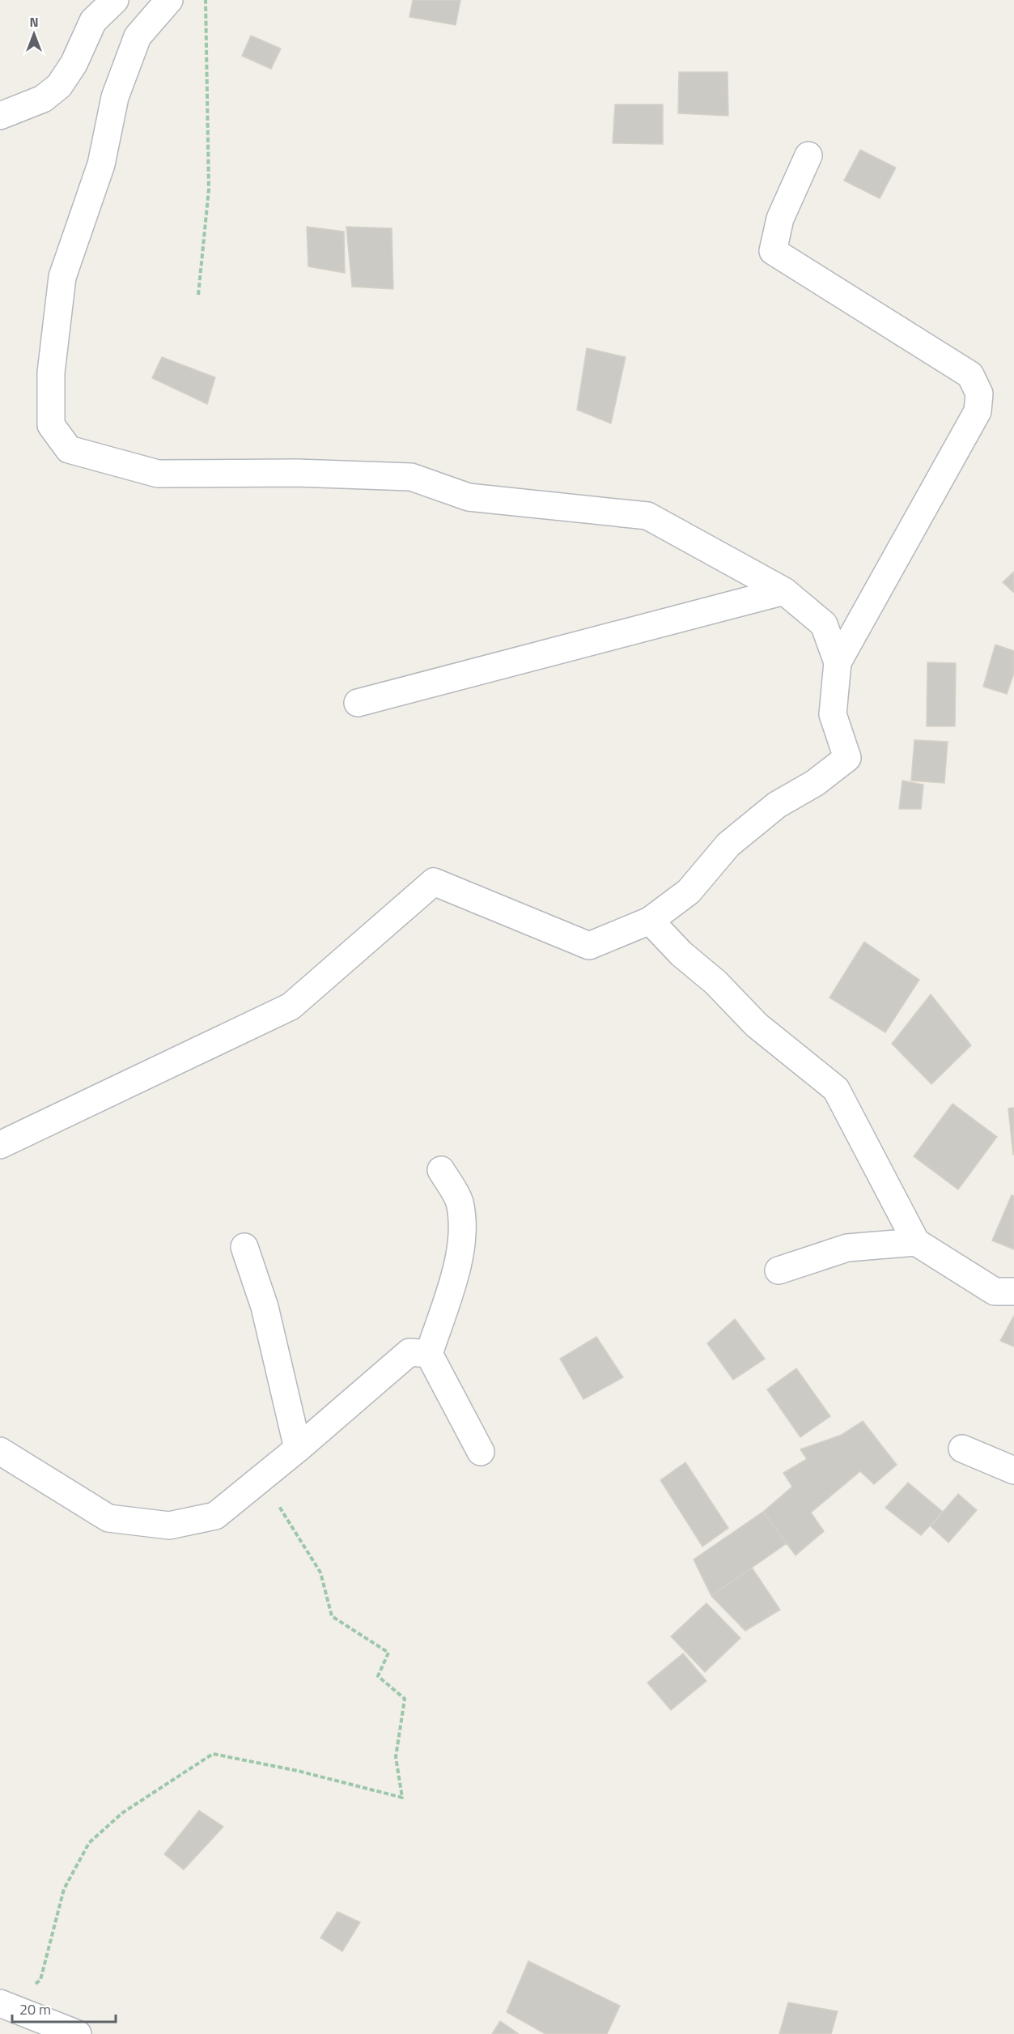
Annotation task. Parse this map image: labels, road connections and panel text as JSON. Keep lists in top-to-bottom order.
{
  "scale_bar": "20 m",
  "north": "top"
}
